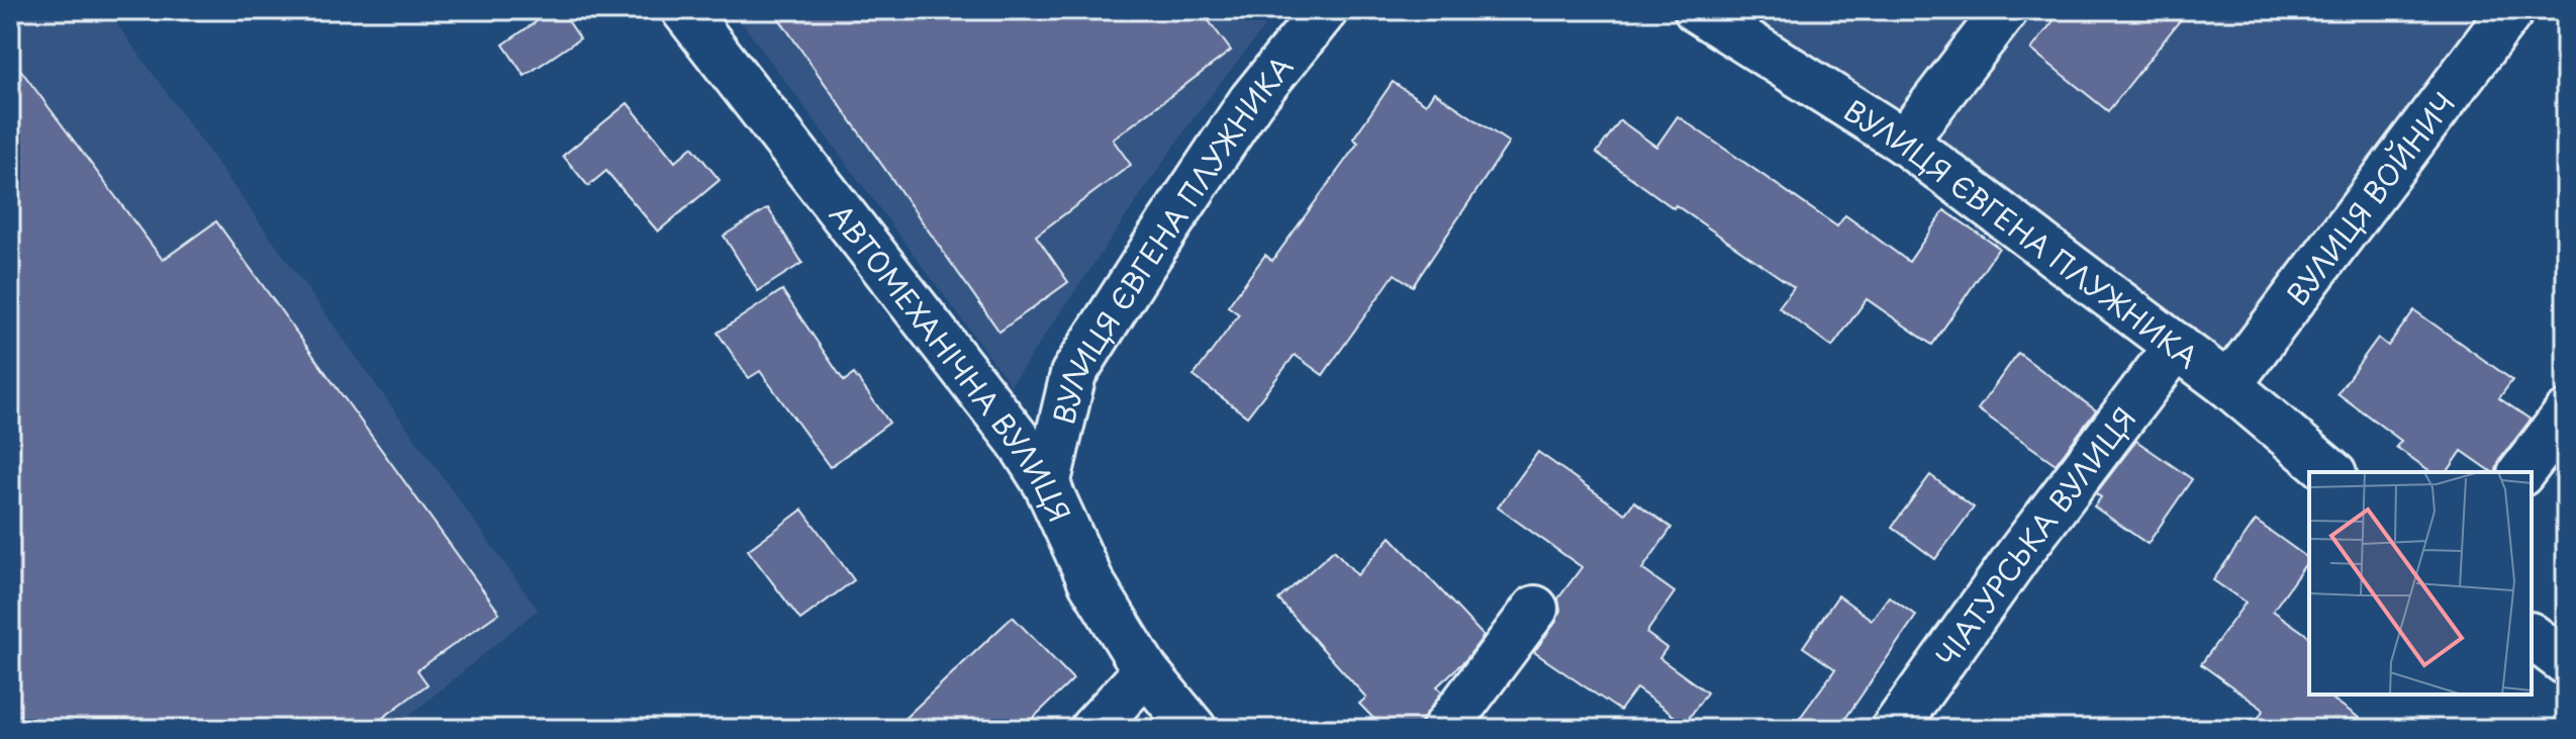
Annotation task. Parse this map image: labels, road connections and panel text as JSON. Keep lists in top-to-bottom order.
{
  "streets": {
    "street": [
      "ВУЛИЦЯ ВОЙНИЧ",
      "ВУЛИЦЯ ЄВГЕНА ПЛУЖНИКА",
      "АВТОМЕХАНІЧНА ВУЛИЦЯ",
      "ЧІАТУРСЬКА ВУЛИЦЯ"
    ]
  },
  "crossings": [
    ["ВУЛИЦЯ ВОЙНИЧ", "ВУЛИЦЯ ЄВГЕНА ПЛУЖНИКА"],
    ["ВУЛИЦЯ ЄВГЕНА ПЛУЖНИКА", "АВТОМЕХАНІЧНА ВУЛИЦЯ"],
    ["ВУЛИЦЯ ЄВГЕНА ПЛУЖНИКА", "ЧІАТУРСЬКА ВУЛИЦЯ"]
  ]
}
